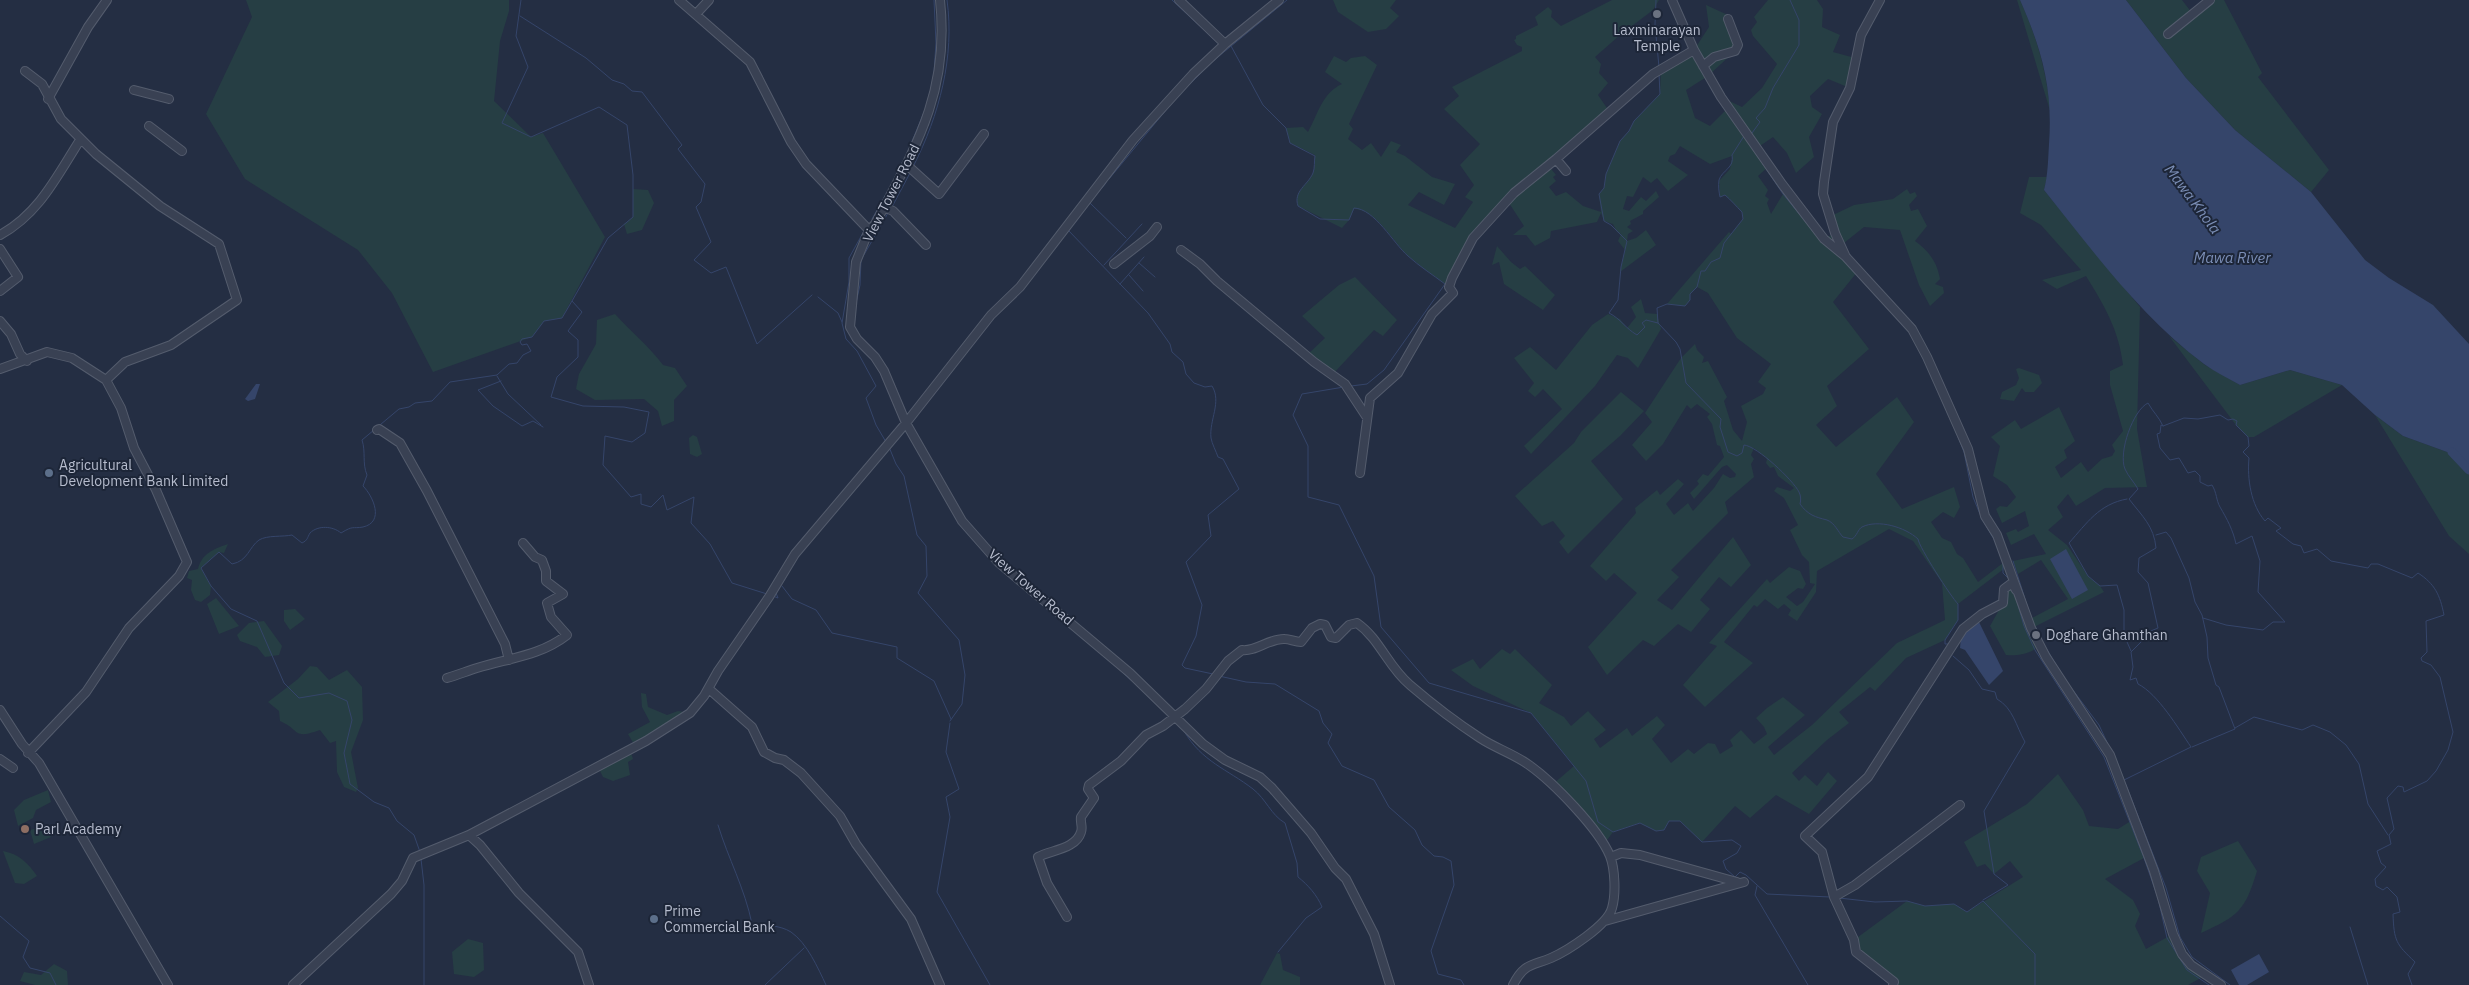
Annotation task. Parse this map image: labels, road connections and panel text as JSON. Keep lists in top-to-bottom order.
{
  "streets": {
    "street": ["View Tower Road"]
  },
  "water": ["Mawa Khola", "Mawa River"],
  "places": [
    "Laxminarayan Temple",
    "Agricultural Development Bank Limited",
    "Doghare Ghamthan",
    "Parl Academy",
    "Prime Commercial Bank"
  ]
}
